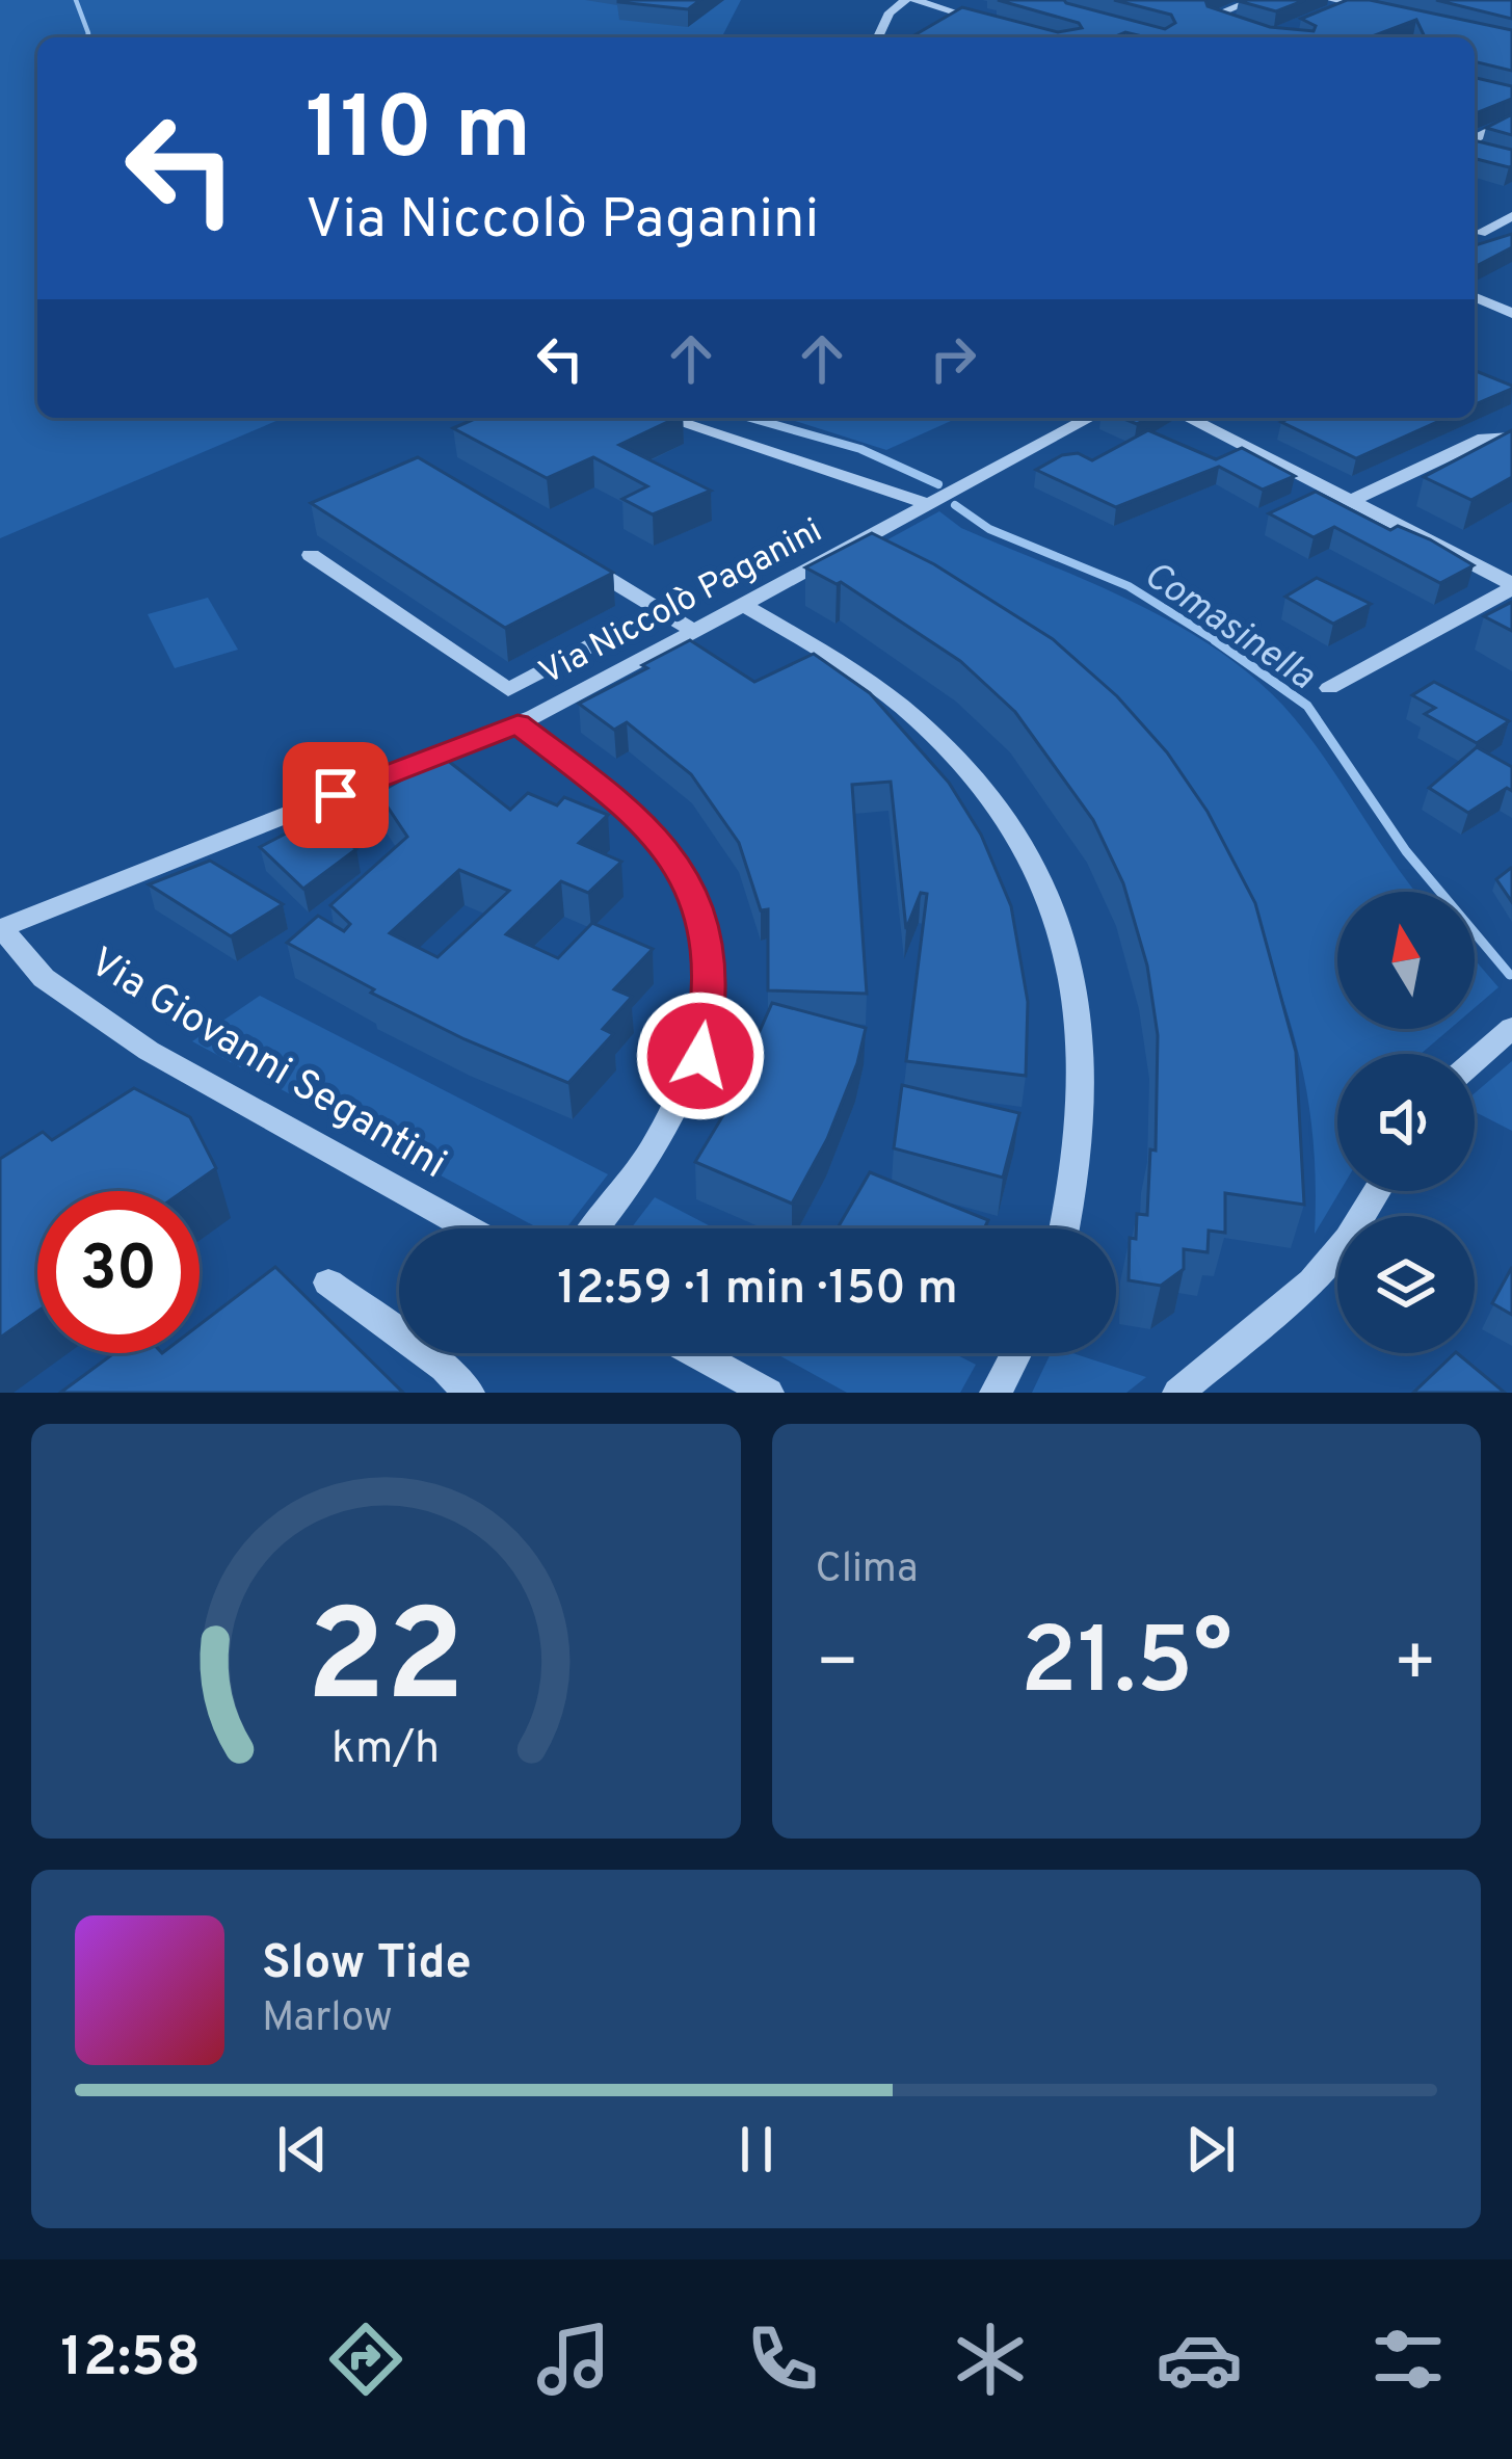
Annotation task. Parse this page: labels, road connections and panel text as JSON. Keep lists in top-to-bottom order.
{
  "streets": {
    "street": ["Via Niccolò Paganini", "Via Giovanni Segantini"]
  },
  "crossings": [
    ["Via Niccolò Paganini", "Via Giovanni Segantini"]
  ],
  "water": ["Comasinella"],
  "north": "top",
  "page": {
    "turn": ["110 m", "Via Niccolò Paganini"],
    "limit": "30",
    "trip": "12:59 · 1 min · 150 m",
    "tile": "Clima",
    "heat": ["−", "21.5°", "+"],
    "song": ["Slow Tide", "Marlow"],
    "tabs": "12:58",
    "gauge": ["22", "km/h"]
  }
}
